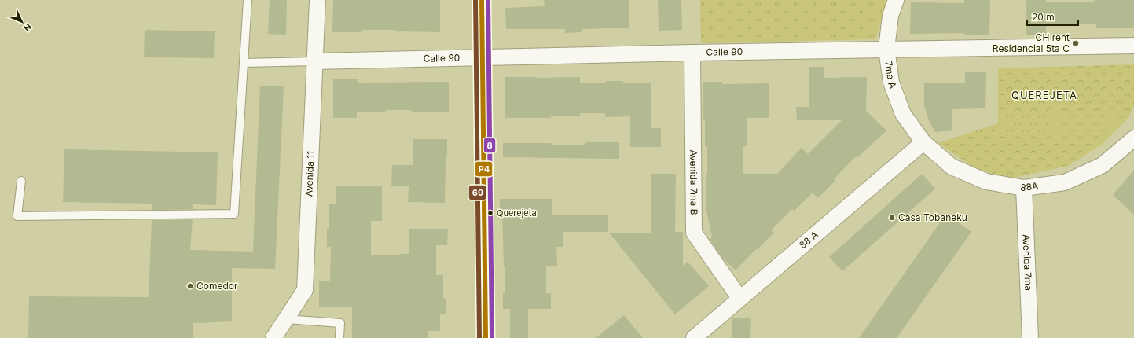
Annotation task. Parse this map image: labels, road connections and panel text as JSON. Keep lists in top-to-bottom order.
{
  "streets": {
    "street": [
      "Calle 90",
      "7ma A",
      "Avenida 11",
      "Avenida 7ma B",
      "88A",
      "88 A",
      "Avenida 7ma"
    ]
  },
  "crossings": [
    ["Calle 90", "7ma A"],
    ["Calle 90", "Avenida 11"],
    ["Calle 90", "Avenida 7ma B"],
    ["7ma A", "88A"],
    ["7ma A", "88 A"],
    ["Avenida 7ma B", "88 A"],
    ["88A", "88 A"],
    ["88A", "Avenida 7ma"]
  ],
  "districts": ["QUEREJETA"],
  "places": [
    "CH rent Residencial 5ta C",
    "Querejeta",
    "Casa Tobaneku",
    "Comedor"
  ],
  "lines": ["transit line P4", "transit line 69", "transit line 8"],
  "scale_bar": "20 m",
  "north": "bottom right"
}
